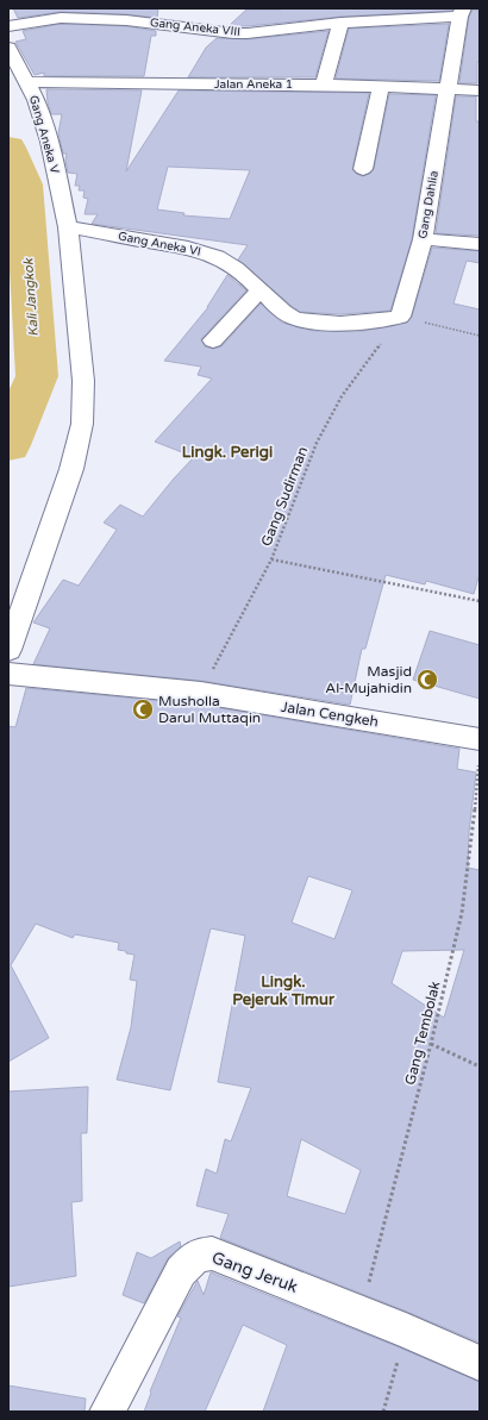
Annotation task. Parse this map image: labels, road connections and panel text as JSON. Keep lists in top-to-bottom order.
{
  "streets": {
    "street": [
      "Gang Aneka VIII",
      "Jalan Aneka 1",
      "Gang Aneka V",
      "Gang Dahlia",
      "Gang Aneka VI",
      "Jalan Cengkeh",
      "Gang Jeruk"
    ],
    "path": ["Gang Sudirman", "Gang Tembolak"]
  },
  "crossings": [
    ["Gang Aneka VIII", "Gang Dahlia"],
    ["Jalan Aneka 1", "Gang Aneka V"],
    ["Jalan Aneka 1", "Gang Dahlia"],
    ["Gang Aneka V", "Gang Aneka VI"],
    ["Gang Dahlia", "Gang Aneka VI"],
    ["Gang Dahlia", "Gang Sudirman"],
    ["Gang Aneka VI", "Gang Sudirman"],
    ["Gang Sudirman", "Jalan Cengkeh"],
    ["Gang Tembolak", "Gang Jeruk"]
  ],
  "districts": ["Lingk. Perigi", "Lingk. Pejeruk Timur"],
  "water": ["Kali Jangkok"],
  "places": {
    "mosque": ["Masjid Al-Mujahidin", "Musholla Darul Muttaqin"]
  }
}
